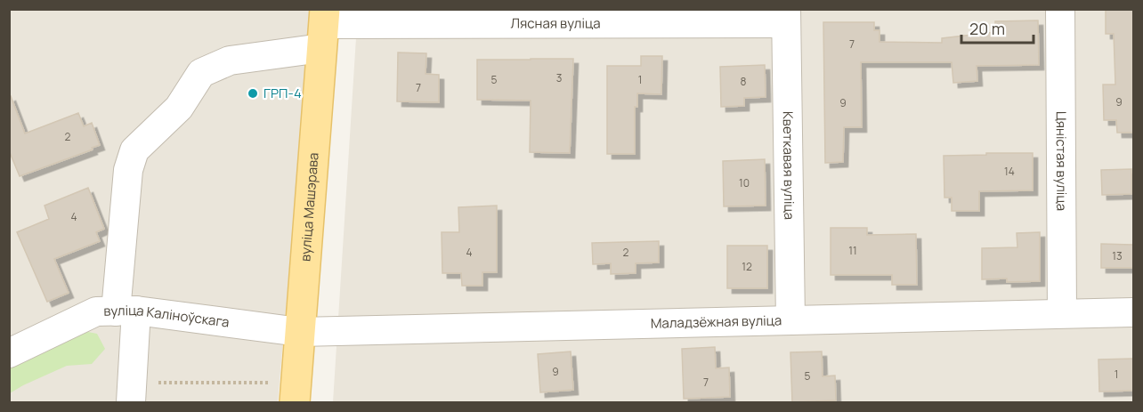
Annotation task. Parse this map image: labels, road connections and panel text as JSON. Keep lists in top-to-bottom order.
{
  "streets": {
    "main road": ["вуліца Машэрава"],
    "street": [
      "Лясная вуліца",
      "Цяністая вуліца",
      "Кветкавая вуліца",
      "вуліца Каліноўскага",
      "Маладзёжная вуліца"
    ]
  },
  "crossings": [
    ["Лясная вуліца", "Кветкавая вуліца"],
    ["Лясная вуліца", "вуліца Машэрава"],
    ["Лясная вуліца", "вуліца Каліноўскага"],
    ["Цяністая вуліца", "Маладзёжная вуліца"],
    ["Кветкавая вуліца", "Маладзёжная вуліца"],
    ["вуліца Машэрава", "вуліца Каліноўскага"],
    ["вуліца Машэрава", "Маладзёжная вуліца"],
    ["вуліца Каліноўскага", "Маладзёжная вуліца"]
  ],
  "places": ["ГРП-4"],
  "house_numbers": [
    "7",
    "3",
    "5",
    "1",
    "8",
    "7",
    "9",
    "9",
    "2",
    "14",
    "10",
    "4",
    "11",
    "4",
    "2",
    "13",
    "12",
    "9",
    "1",
    "5",
    "7"
  ],
  "scale_bar": "20 m"
}
